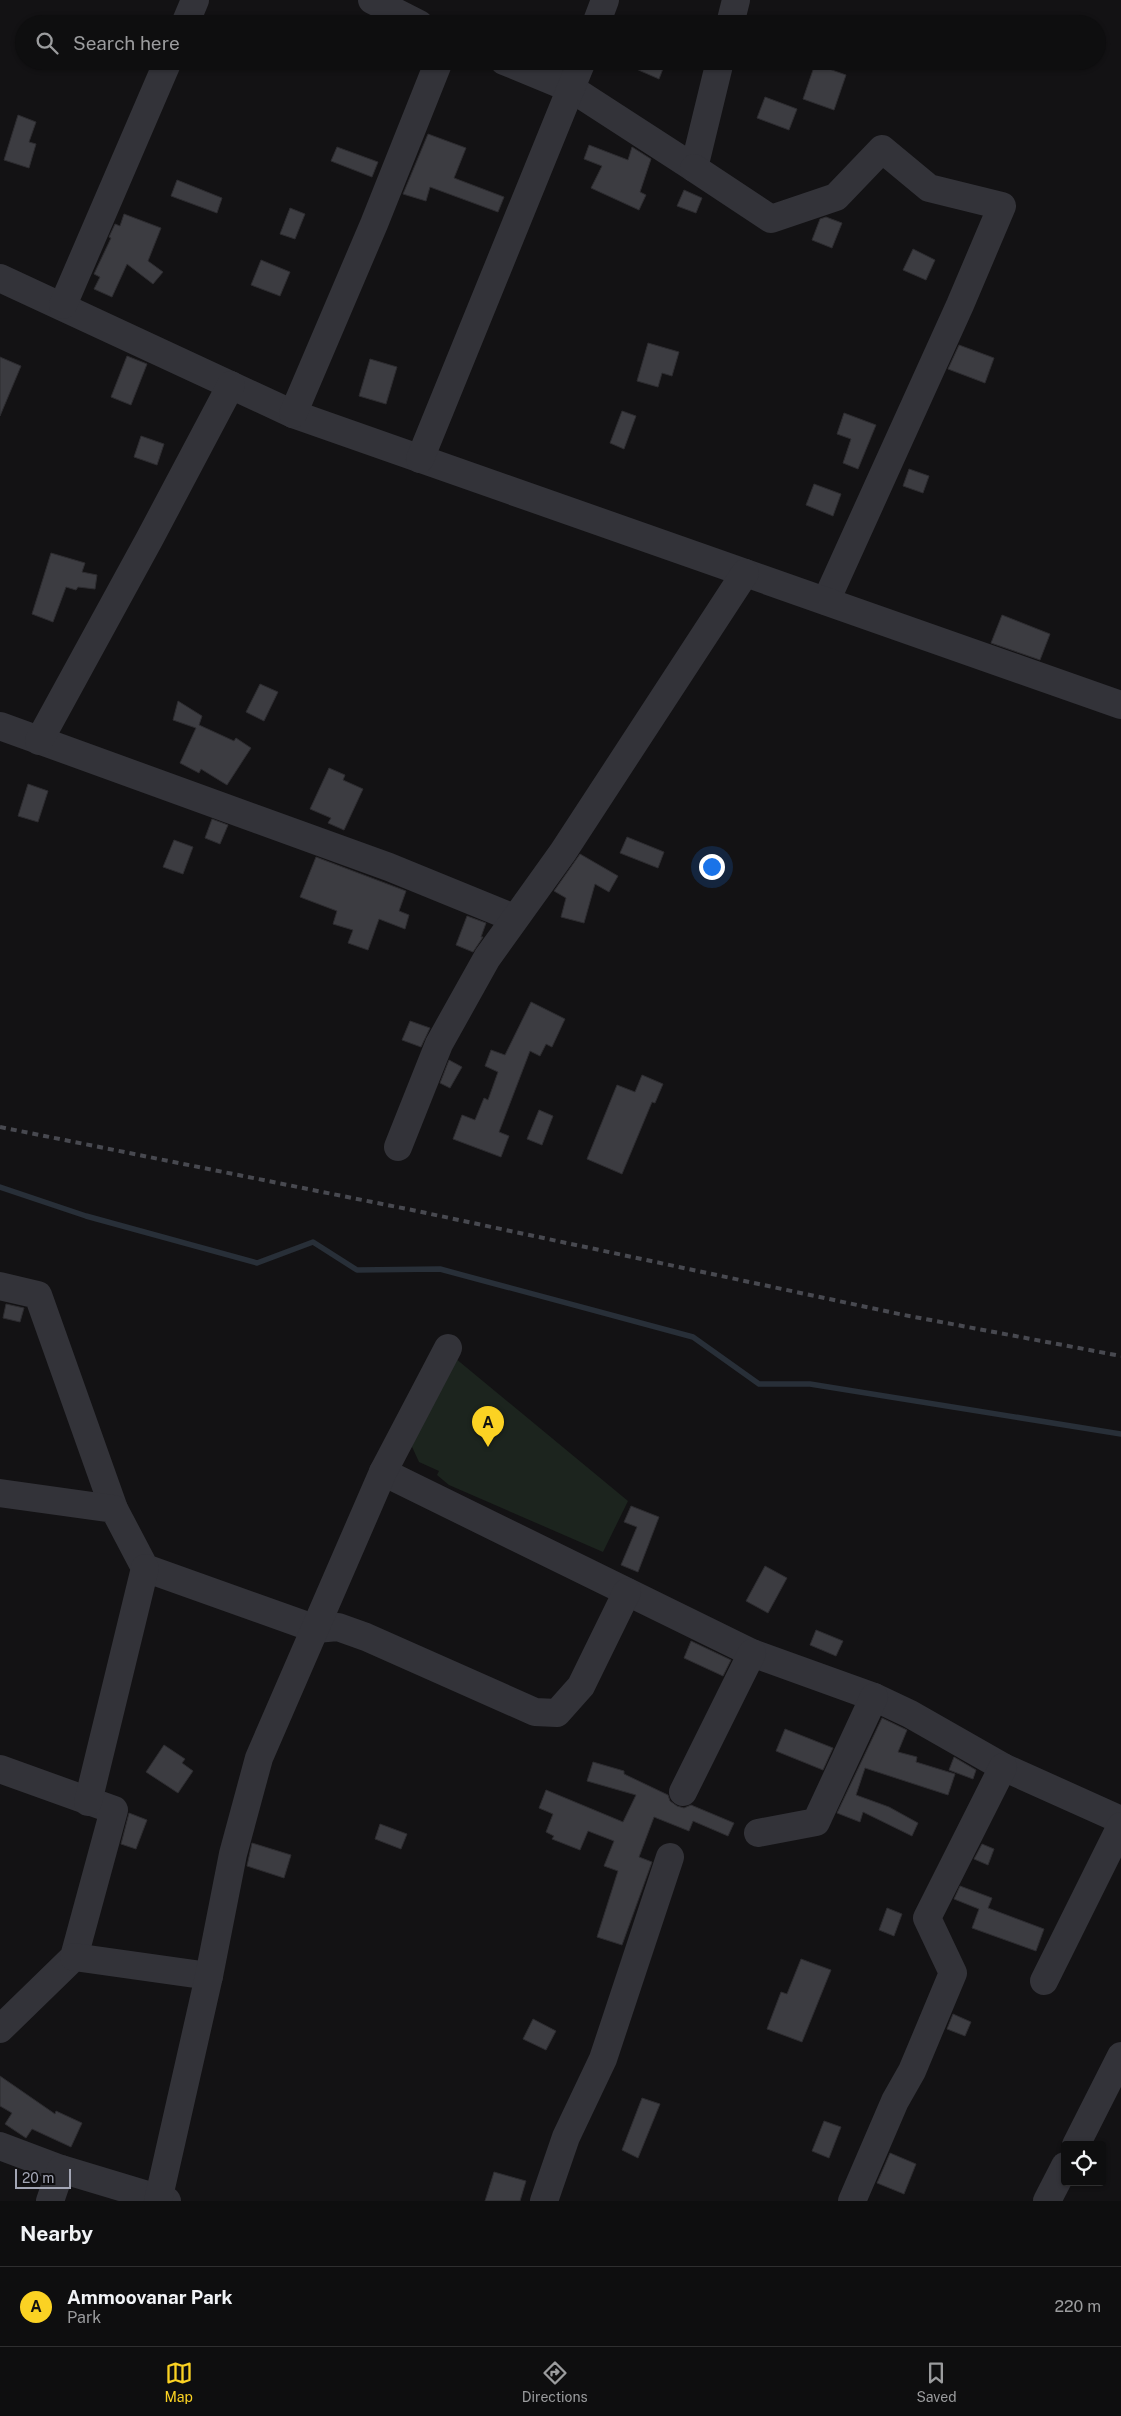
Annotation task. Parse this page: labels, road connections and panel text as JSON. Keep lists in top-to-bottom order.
{
  "scale_bar": "20 m",
  "page": {
    "search": "Search here",
    "pins": "A",
    "scale": "20 m",
    "heading": "Nearby",
    "list": [
      {
        "mark": "A",
        "name": "Ammoovanar Park",
        "note": "Park",
        "value": "220 m"
      }
    ],
    "nav": ["Map", "Directions", "Saved"]
  }
}
